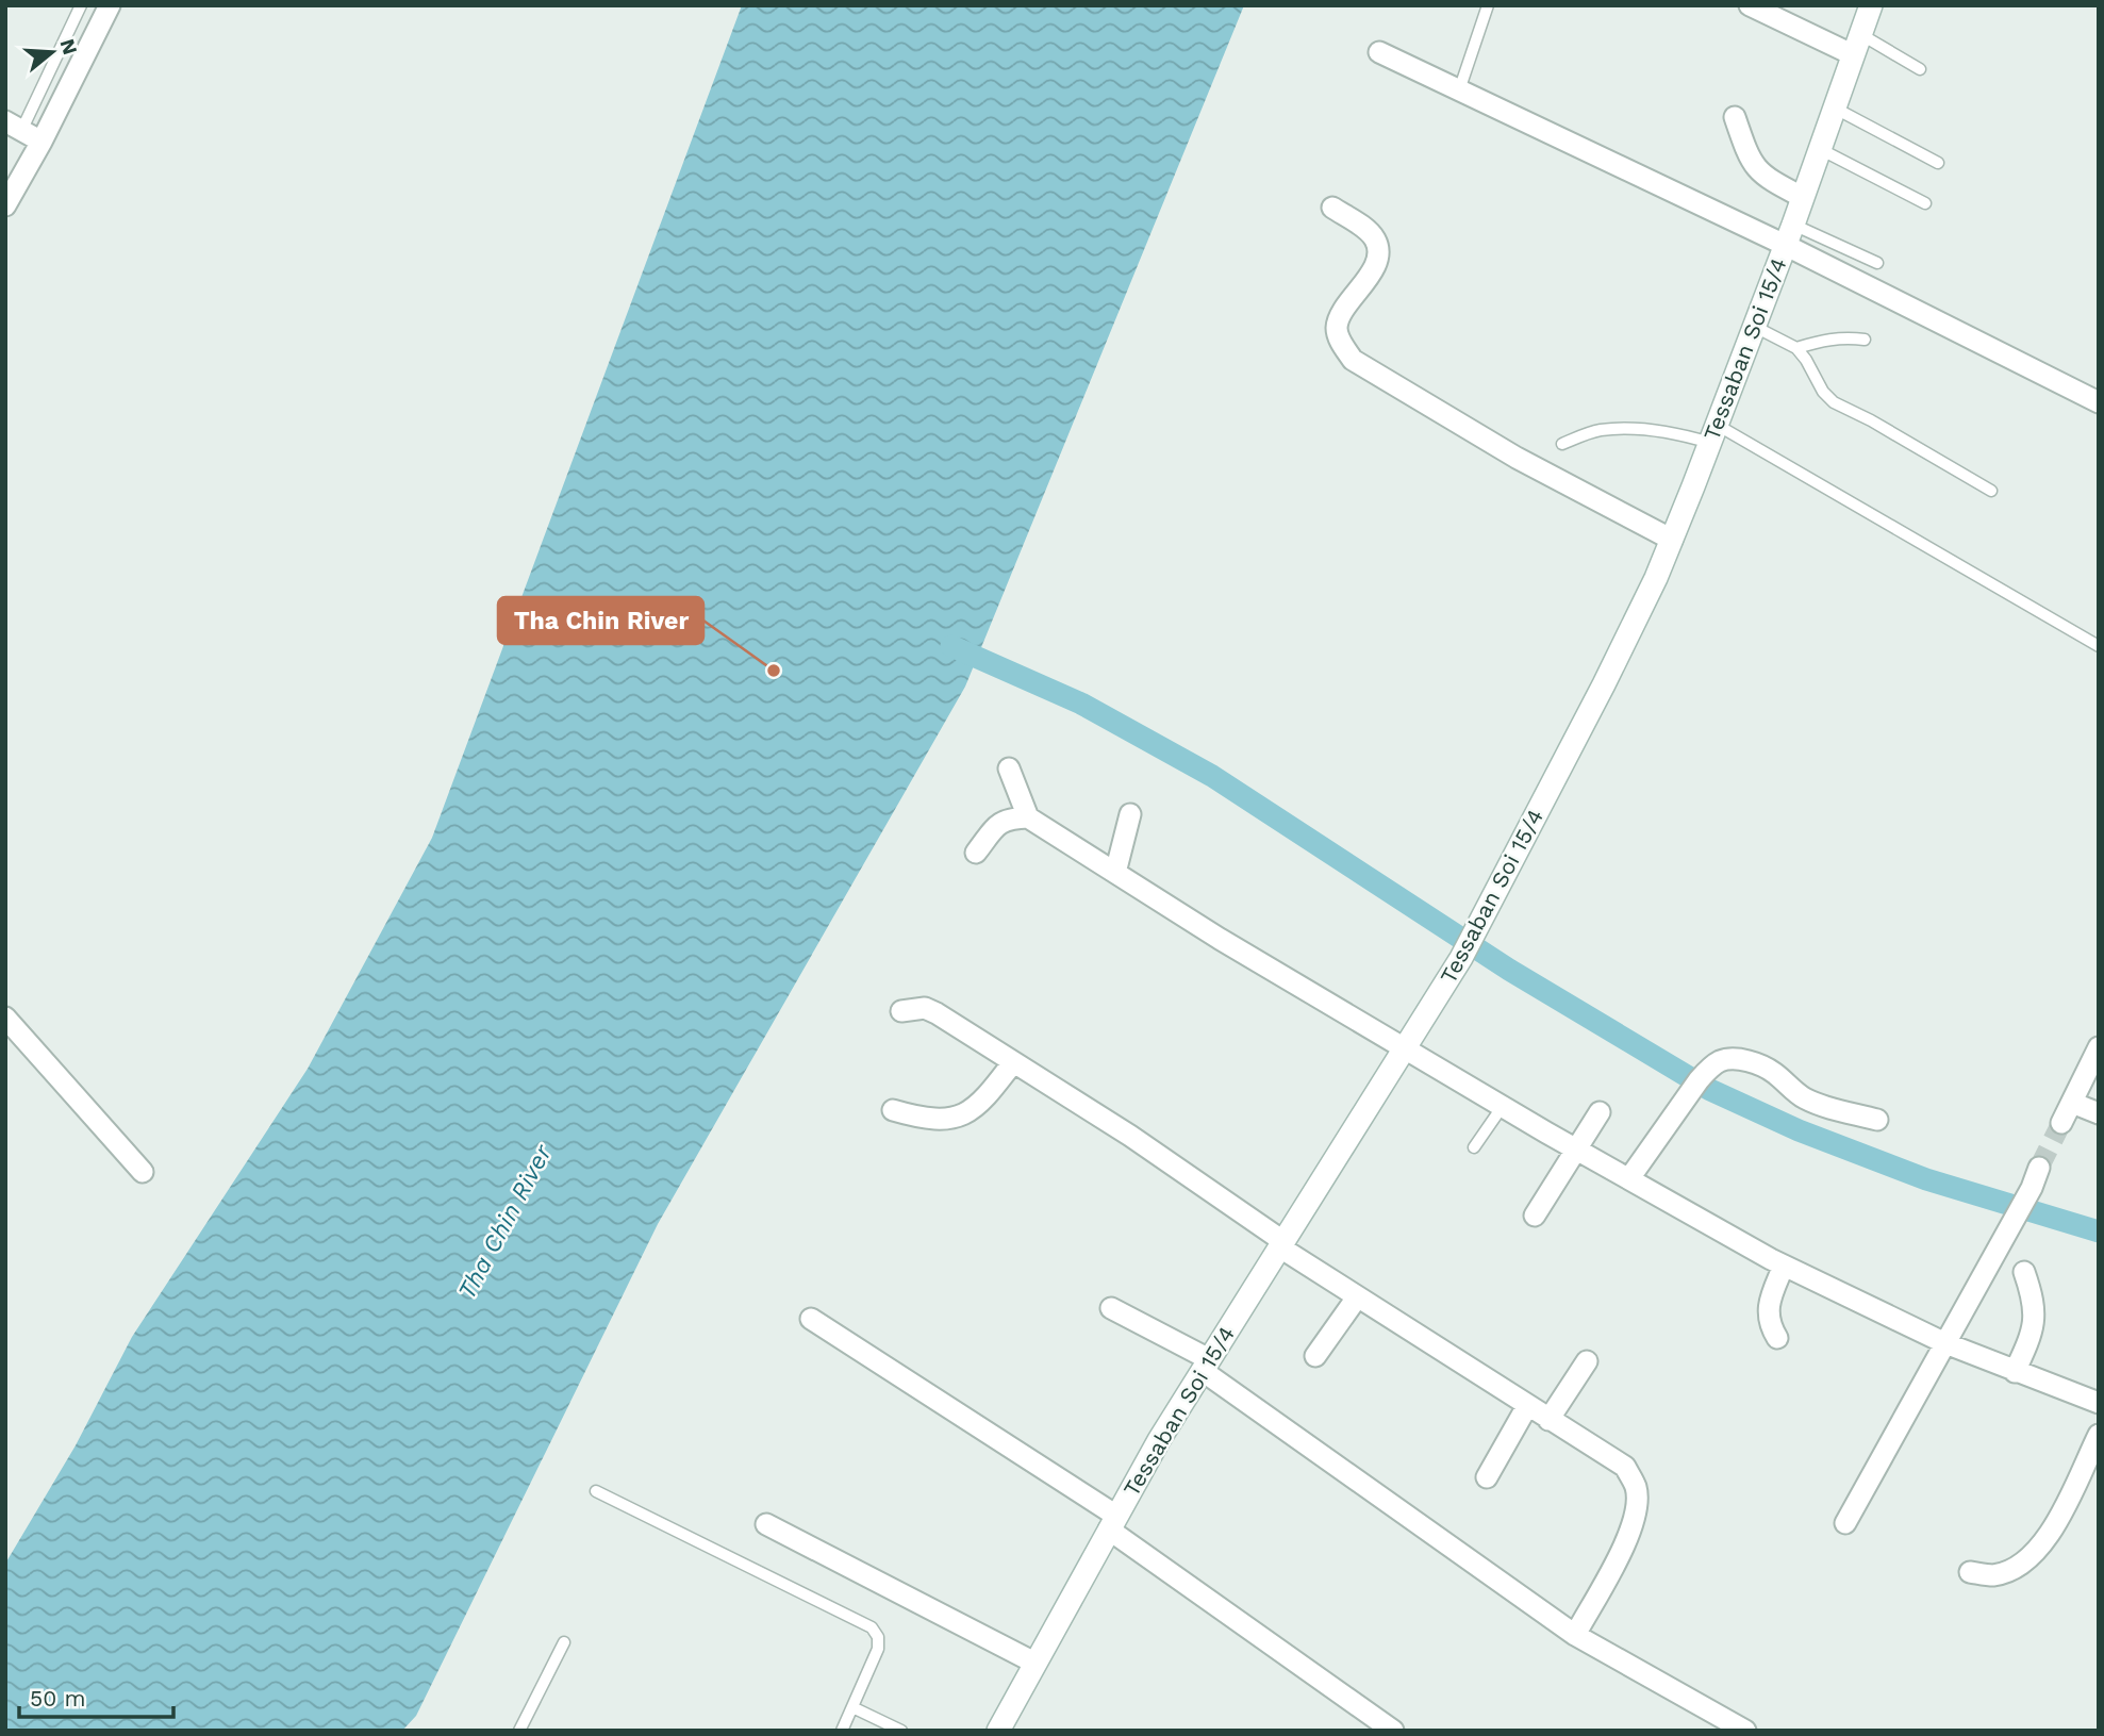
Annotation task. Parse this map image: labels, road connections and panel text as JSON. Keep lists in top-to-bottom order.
{
  "streets": {
    "street": ["Tessaban Soi 15/4"]
  },
  "water": ["Tha Chin River"],
  "places": ["Tha Chin River"],
  "scale_bar": "50 m",
  "north": "right"
}
